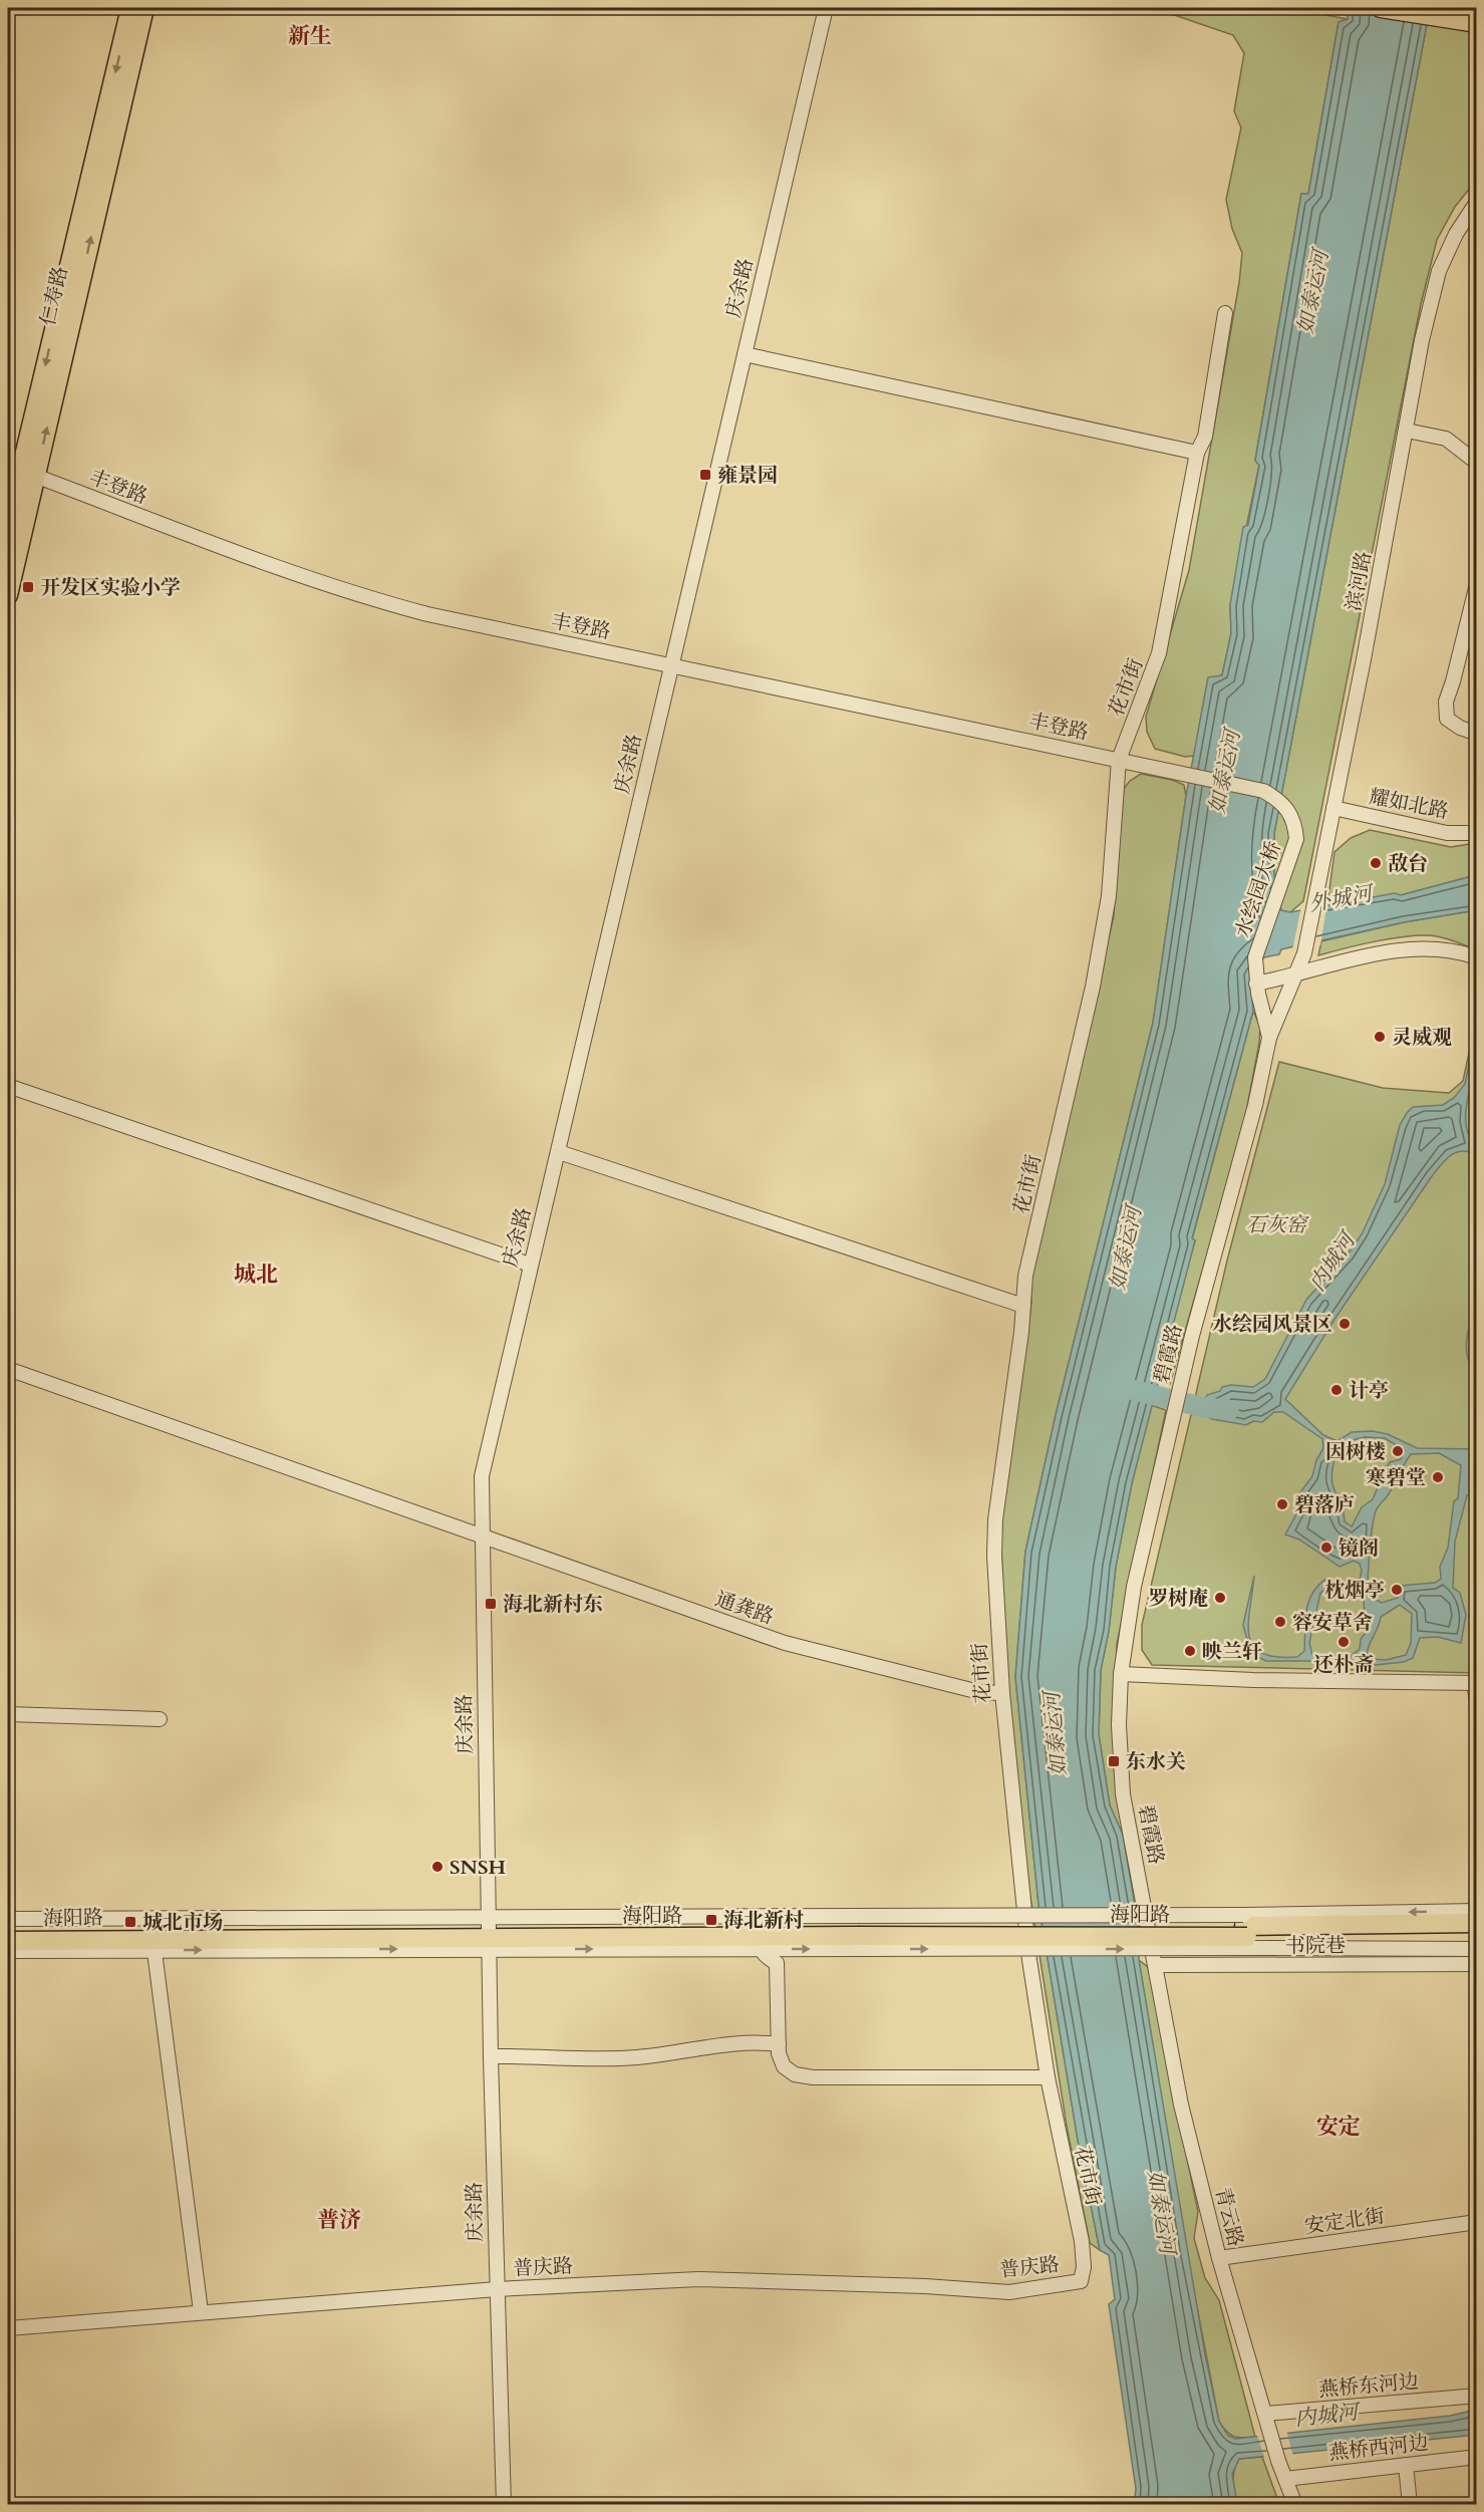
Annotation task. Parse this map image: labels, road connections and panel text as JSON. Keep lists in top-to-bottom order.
{
  "streets": {
    "main road": ["仁寿路", "海阳路"],
    "street": [
      "庆余路",
      "丰登路",
      "滨河路",
      "花市街",
      "耀如北路",
      "水绘园大桥",
      "碧霞路",
      "通龚路",
      "书院巷",
      "青云路",
      "安定北街",
      "普庆路",
      "燕桥东河边",
      "燕桥西河边"
    ]
  },
  "crossings": [
    ["庆余路", "丰登路"],
    ["庆余路", "通龚路"],
    ["庆余路", "海阳路"],
    ["庆余路", "普庆路"],
    ["仁寿路", "丰登路"],
    ["丰登路", "花市街"],
    ["丰登路", "水绘园大桥"],
    ["滨河路", "耀如北路"],
    ["滨河路", "碧霞路"],
    ["花市街", "通龚路"],
    ["花市街", "普庆路"],
    ["碧霞路", "青云路"],
    ["书院巷", "青云路"],
    ["青云路", "安定北街"],
    ["青云路", "燕桥东河边"],
    ["青云路", "燕桥西河边"]
  ],
  "districts": [
    "新生",
    "城北",
    "安定",
    "普济"
  ],
  "water": ["如泰运河", "外城河", "内城河"],
  "parks": ["石灰窑"],
  "places": {
    "transit": [
      "雍景园",
      "开发区实验小学",
      "海北新村东",
      "东水关",
      "海北新村",
      "城北市场"
    ],
    "other": [
      "敌台",
      "灵威观",
      "水绘园风景区",
      "计亭",
      "因树楼",
      "寒碧堂",
      "碧落庐",
      "镜阁",
      "枕烟亭",
      "罗树庵",
      "容安草舍",
      "还朴斋",
      "映兰轩",
      "SNSH"
    ]
  }
}
